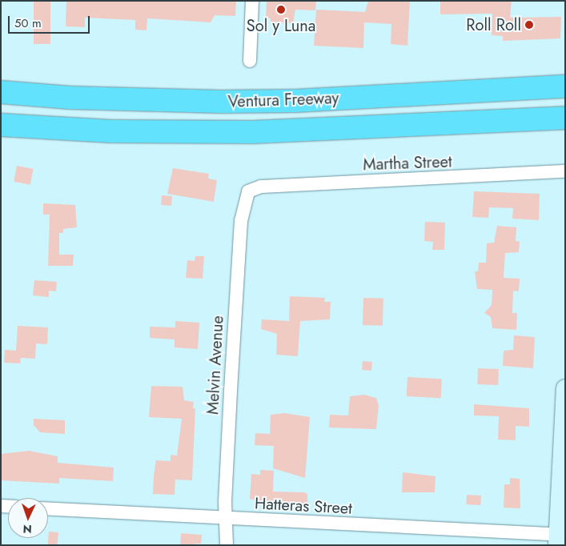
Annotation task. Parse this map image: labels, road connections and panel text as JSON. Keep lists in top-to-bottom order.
{
  "streets": {
    "highway": ["Ventura Freeway"],
    "street": ["Martha Street", "Melvin Avenue", "Hatteras Street"]
  },
  "crossings": [
    ["Martha Street", "Melvin Avenue"],
    ["Melvin Avenue", "Hatteras Street"]
  ],
  "places": ["Sol y Luna", "Roll Roll"],
  "scale_bar": "50 m",
  "north": "bottom"
}
